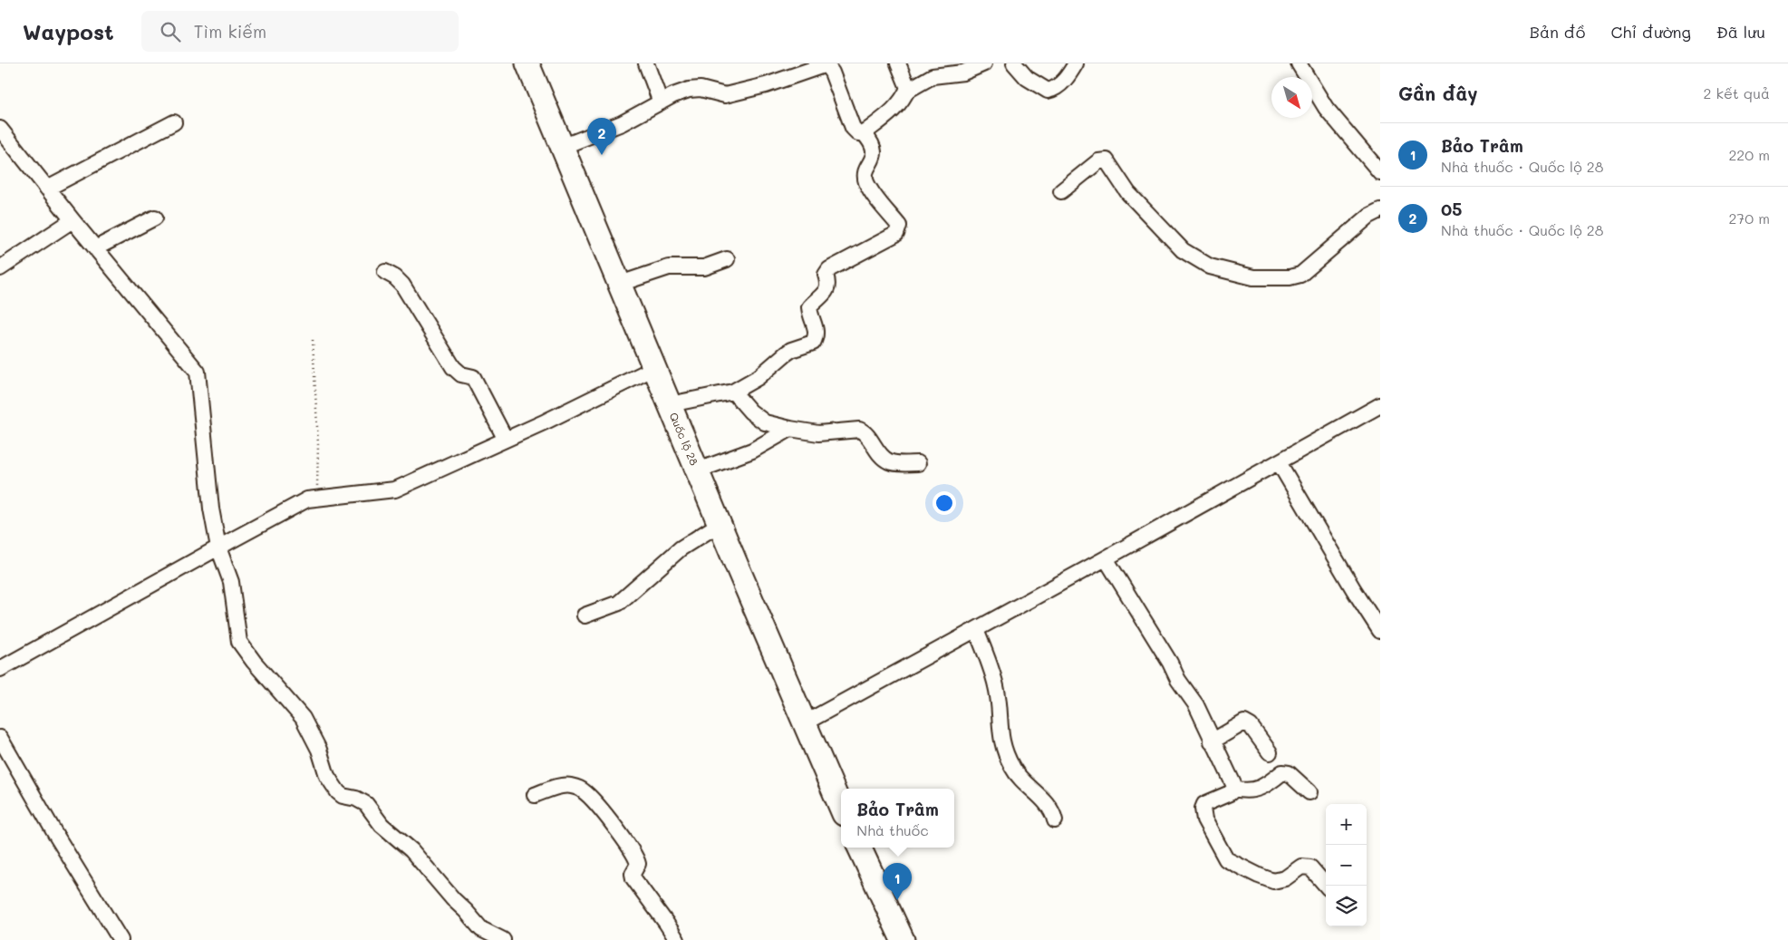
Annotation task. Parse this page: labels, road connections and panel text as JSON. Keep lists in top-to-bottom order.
{
  "streets": {
    "highway": ["Quốc lộ 28"]
  },
  "north": "bottom right",
  "page": {
    "header": "Waypost",
    "search": "Tìm kiếm",
    "nav": ["Bản đồ", "Chỉ đường", "Đã lưu"],
    "heading": ["Gần đây", "2 kết quả"],
    "pins": ["2", "1"],
    "list": [
      {
        "mark": "1",
        "name": "Bảo Trâm",
        "note": "Nhà thuốc · Quốc lộ 28",
        "value": "220 m"
      },
      {
        "mark": "2",
        "name": "05",
        "note": "Nhà thuốc · Quốc lộ 28",
        "value": "270 m"
      }
    ],
    "popup": ["Bảo Trâm", "Nhà thuốc"],
    "map_buttons": ["+", "−"]
  }
}
